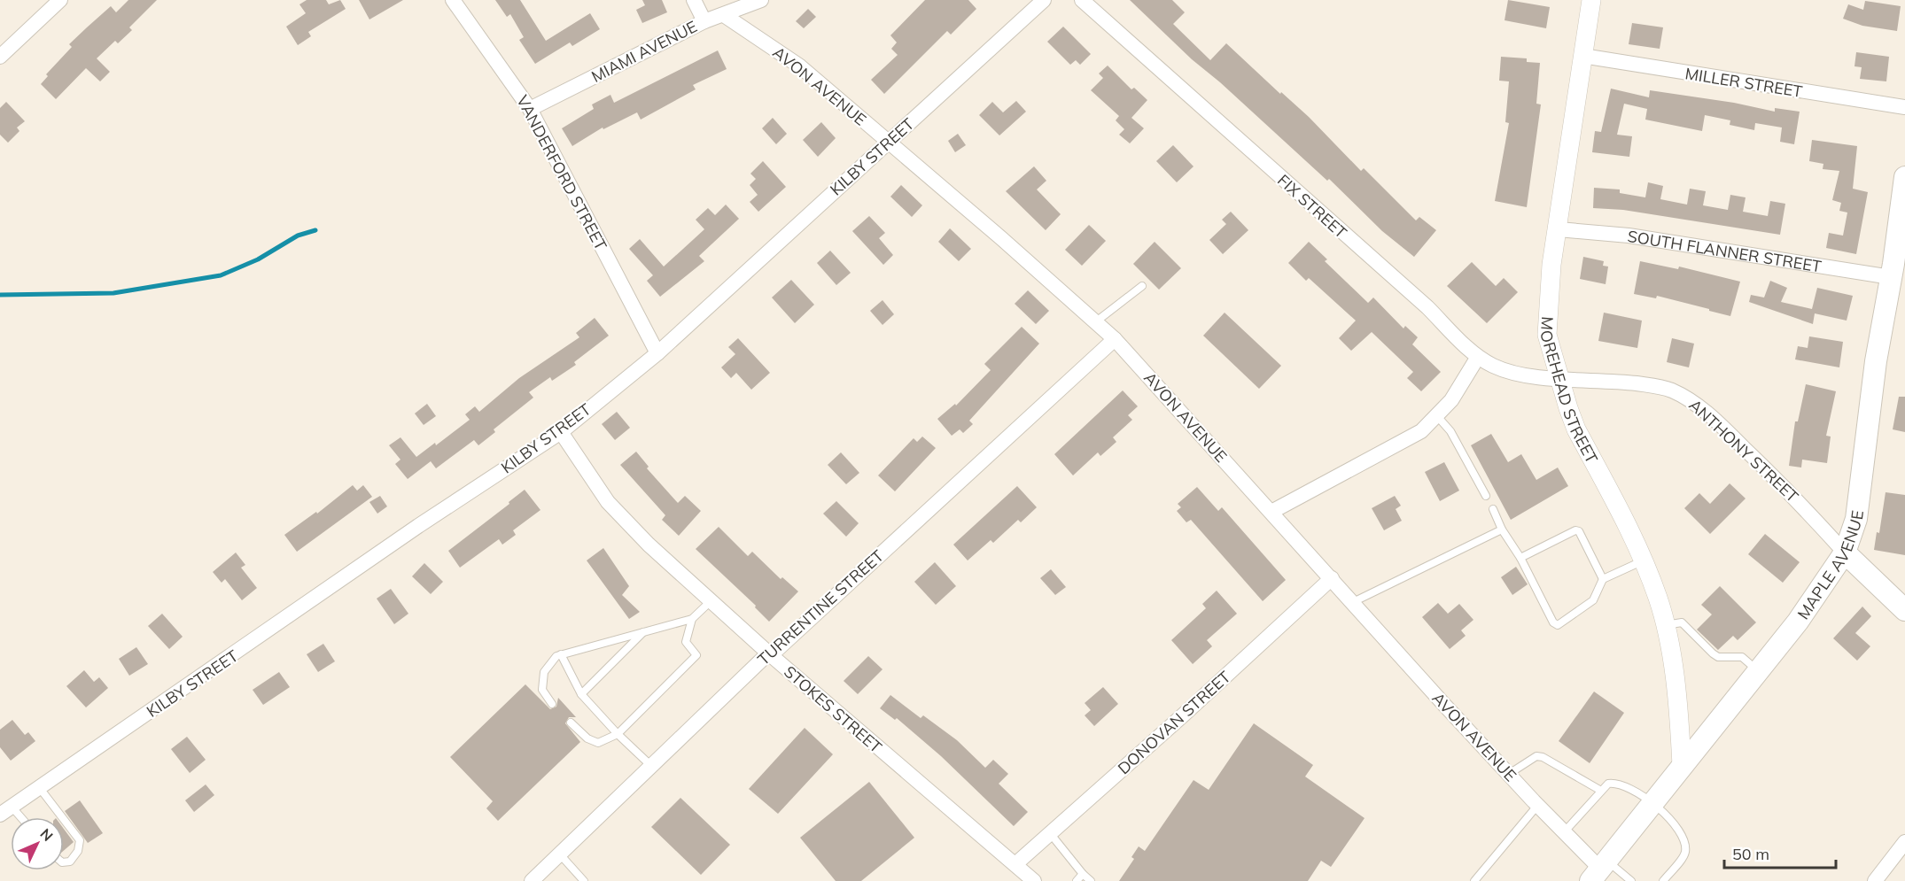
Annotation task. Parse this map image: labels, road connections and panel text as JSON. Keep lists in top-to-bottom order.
{
  "streets": {
    "main road": ["MAPLE AVENUE"],
    "street": [
      "MIAMI AVENUE",
      "MILLER STREET",
      "AVON AVENUE",
      "KILBY STREET",
      "VANDERFORD STREET",
      "FIX STREET",
      "SOUTH FLANNER STREET",
      "MOREHEAD STREET",
      "ANTHONY STREET",
      "TURRENTINE STREET",
      "STOKES STREET",
      "DONOVAN STREET"
    ]
  },
  "crossings": [
    ["MIAMI AVENUE", "AVON AVENUE"],
    ["MIAMI AVENUE", "VANDERFORD STREET"],
    ["MILLER STREET", "MOREHEAD STREET"],
    ["AVON AVENUE", "KILBY STREET"],
    ["AVON AVENUE", "MAPLE AVENUE"],
    ["AVON AVENUE", "TURRENTINE STREET"],
    ["AVON AVENUE", "DONOVAN STREET"],
    ["KILBY STREET", "VANDERFORD STREET"],
    ["KILBY STREET", "STOKES STREET"],
    ["FIX STREET", "MOREHEAD STREET"],
    ["FIX STREET", "ANTHONY STREET"],
    ["SOUTH FLANNER STREET", "MOREHEAD STREET"],
    ["SOUTH FLANNER STREET", "MAPLE AVENUE"],
    ["MOREHEAD STREET", "ANTHONY STREET"],
    ["MOREHEAD STREET", "MAPLE AVENUE"],
    ["ANTHONY STREET", "MAPLE AVENUE"],
    ["TURRENTINE STREET", "STOKES STREET"],
    ["STOKES STREET", "DONOVAN STREET"]
  ],
  "scale_bar": "50 m",
  "north": "top right"
}
